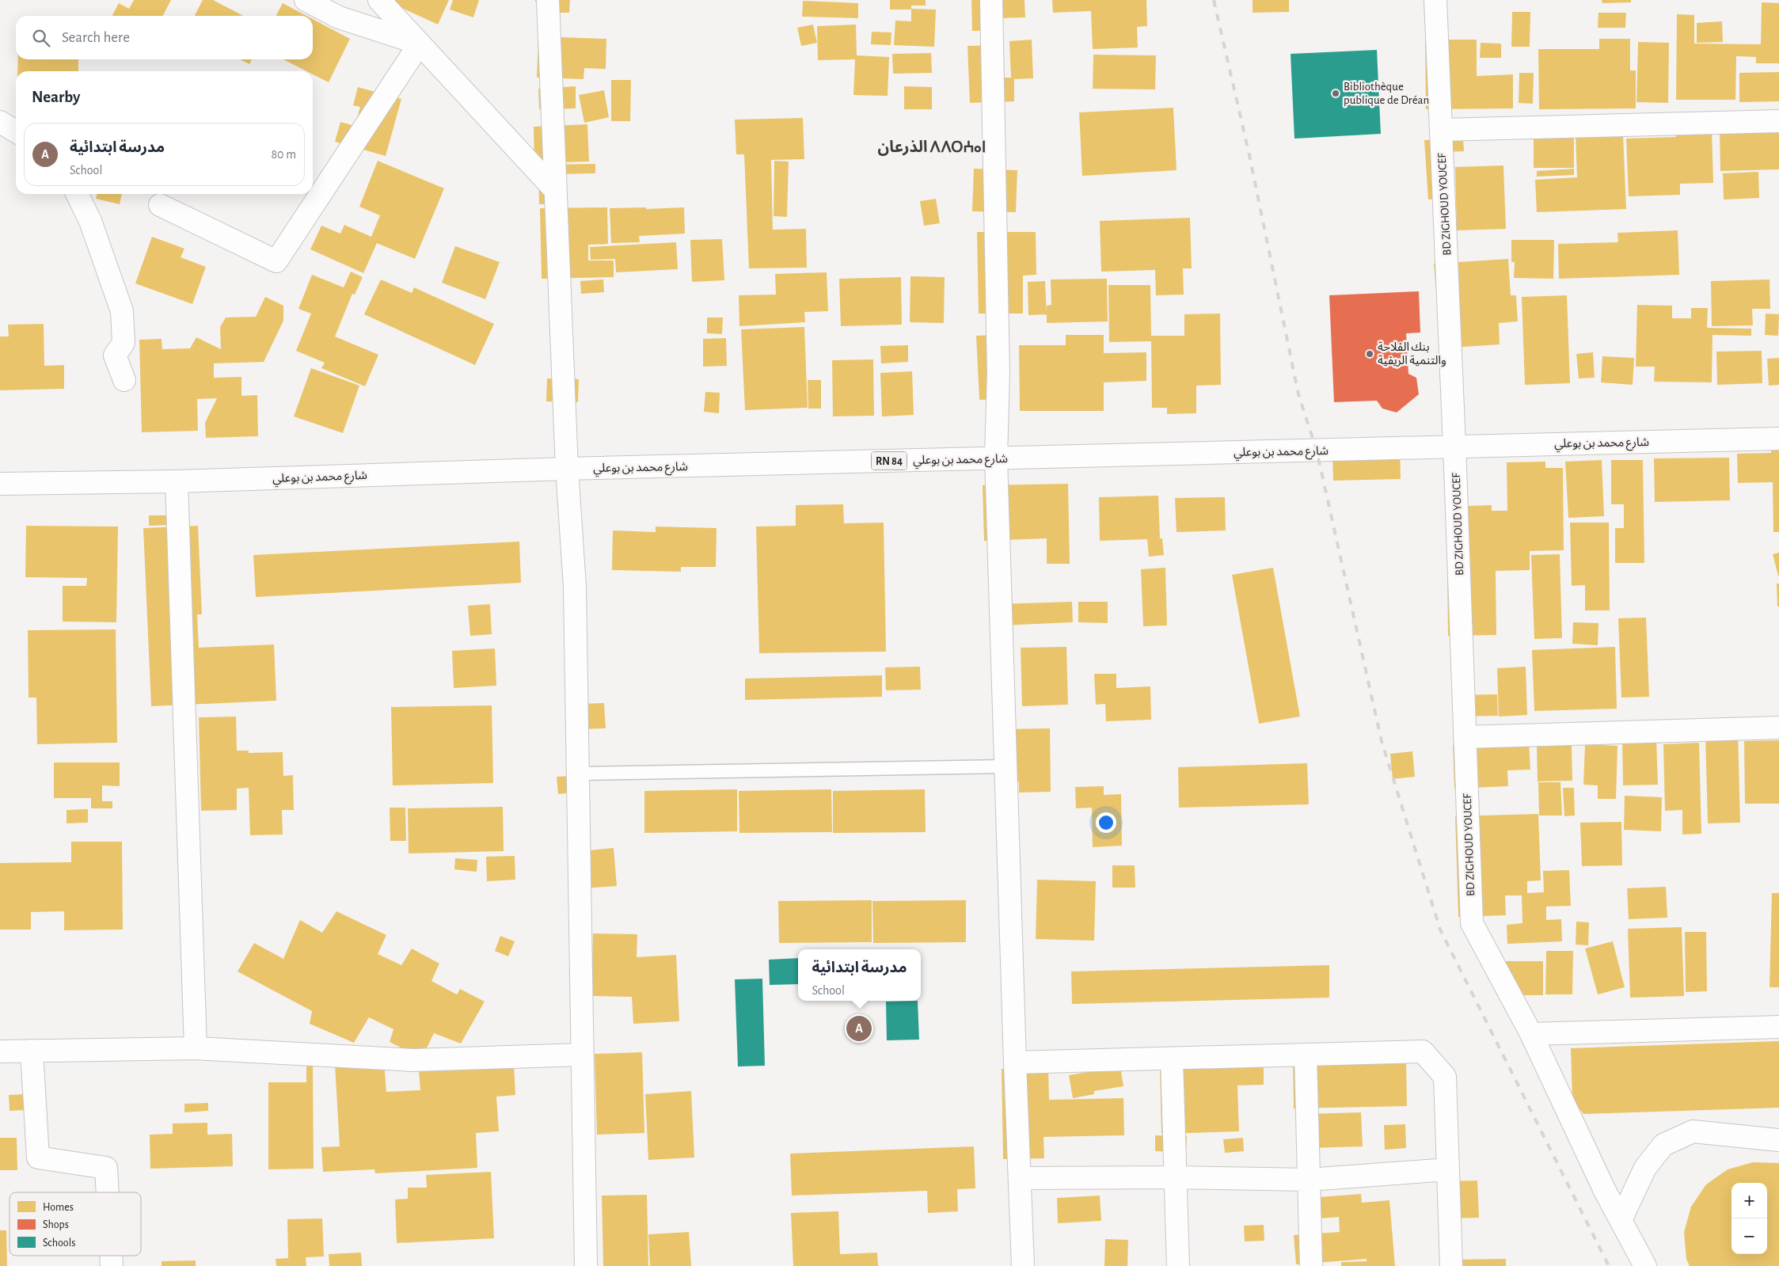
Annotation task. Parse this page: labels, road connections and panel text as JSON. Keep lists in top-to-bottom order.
{
  "streets": {
    "street": ["BD ZIGHOUD YOUCEF", "شارع محمد بن بوعلي", "RN 84"]
  },
  "crossings": [
    ["BD ZIGHOUD YOUCEF", "شارع محمد بن بوعلي"]
  ],
  "districts": ["الذرعان ⴷⴷⵔⵄⴰⵏ"],
  "places": ["Bibliothèque publique de Dréan", "بنك الفلاحة والتنمية الريفية"],
  "legend": ["Homes", "Shops", "Schools"],
  "page": {
    "search": "Search here",
    "heading": "Nearby",
    "list": [
      {
        "mark": "A",
        "name": "مدرسة ابتدائية",
        "note": "School",
        "value": "80 m"
      }
    ],
    "popup": ["مدرسة ابتدائية", "School"],
    "pins": "A",
    "map_buttons": ["+", "−"]
  }
}
